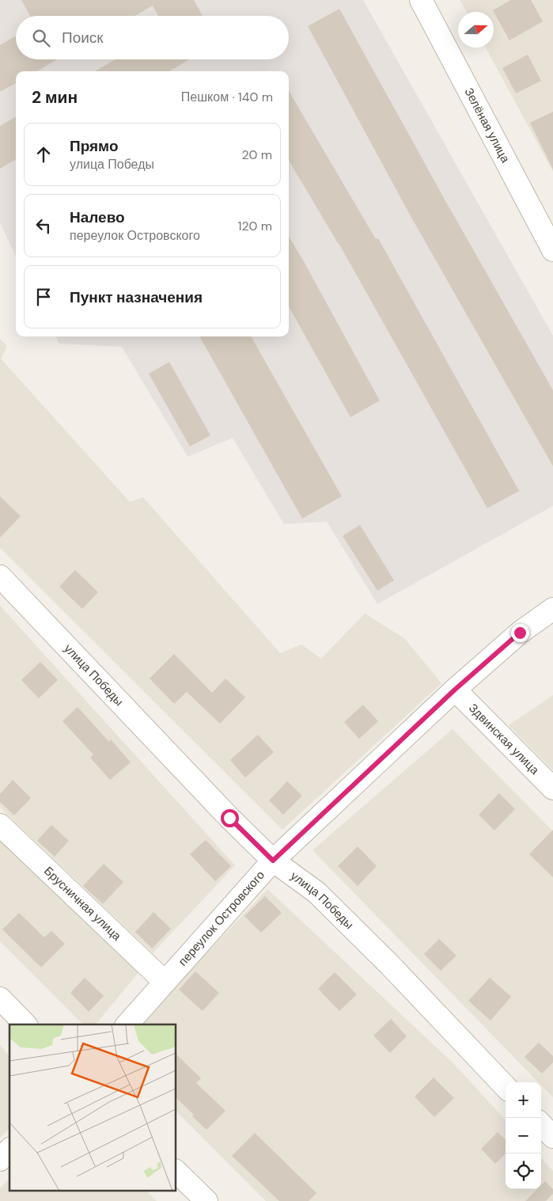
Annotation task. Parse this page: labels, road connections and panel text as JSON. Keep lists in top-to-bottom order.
{
  "streets": {
    "street": [
      "Зелёная улица",
      "улица Победы",
      "Здвинская улица",
      "Брусничная улица",
      "переулок Островского"
    ]
  },
  "crossings": [
    ["улица Победы", "переулок Островского"],
    ["Здвинская улица", "переулок Островского"],
    ["Брусничная улица", "переулок Островского"]
  ],
  "north": "right",
  "page": {
    "search": "Поиск",
    "heading": ["2 мин", "Пешком · 140 m"],
    "list": [
      ["Прямо", "улица Победы", "20 m"],
      ["Налево", "переулок Островского", "120 m"],
      "Пункт назначения"
    ],
    "map_buttons": ["+", "−"]
  }
}
